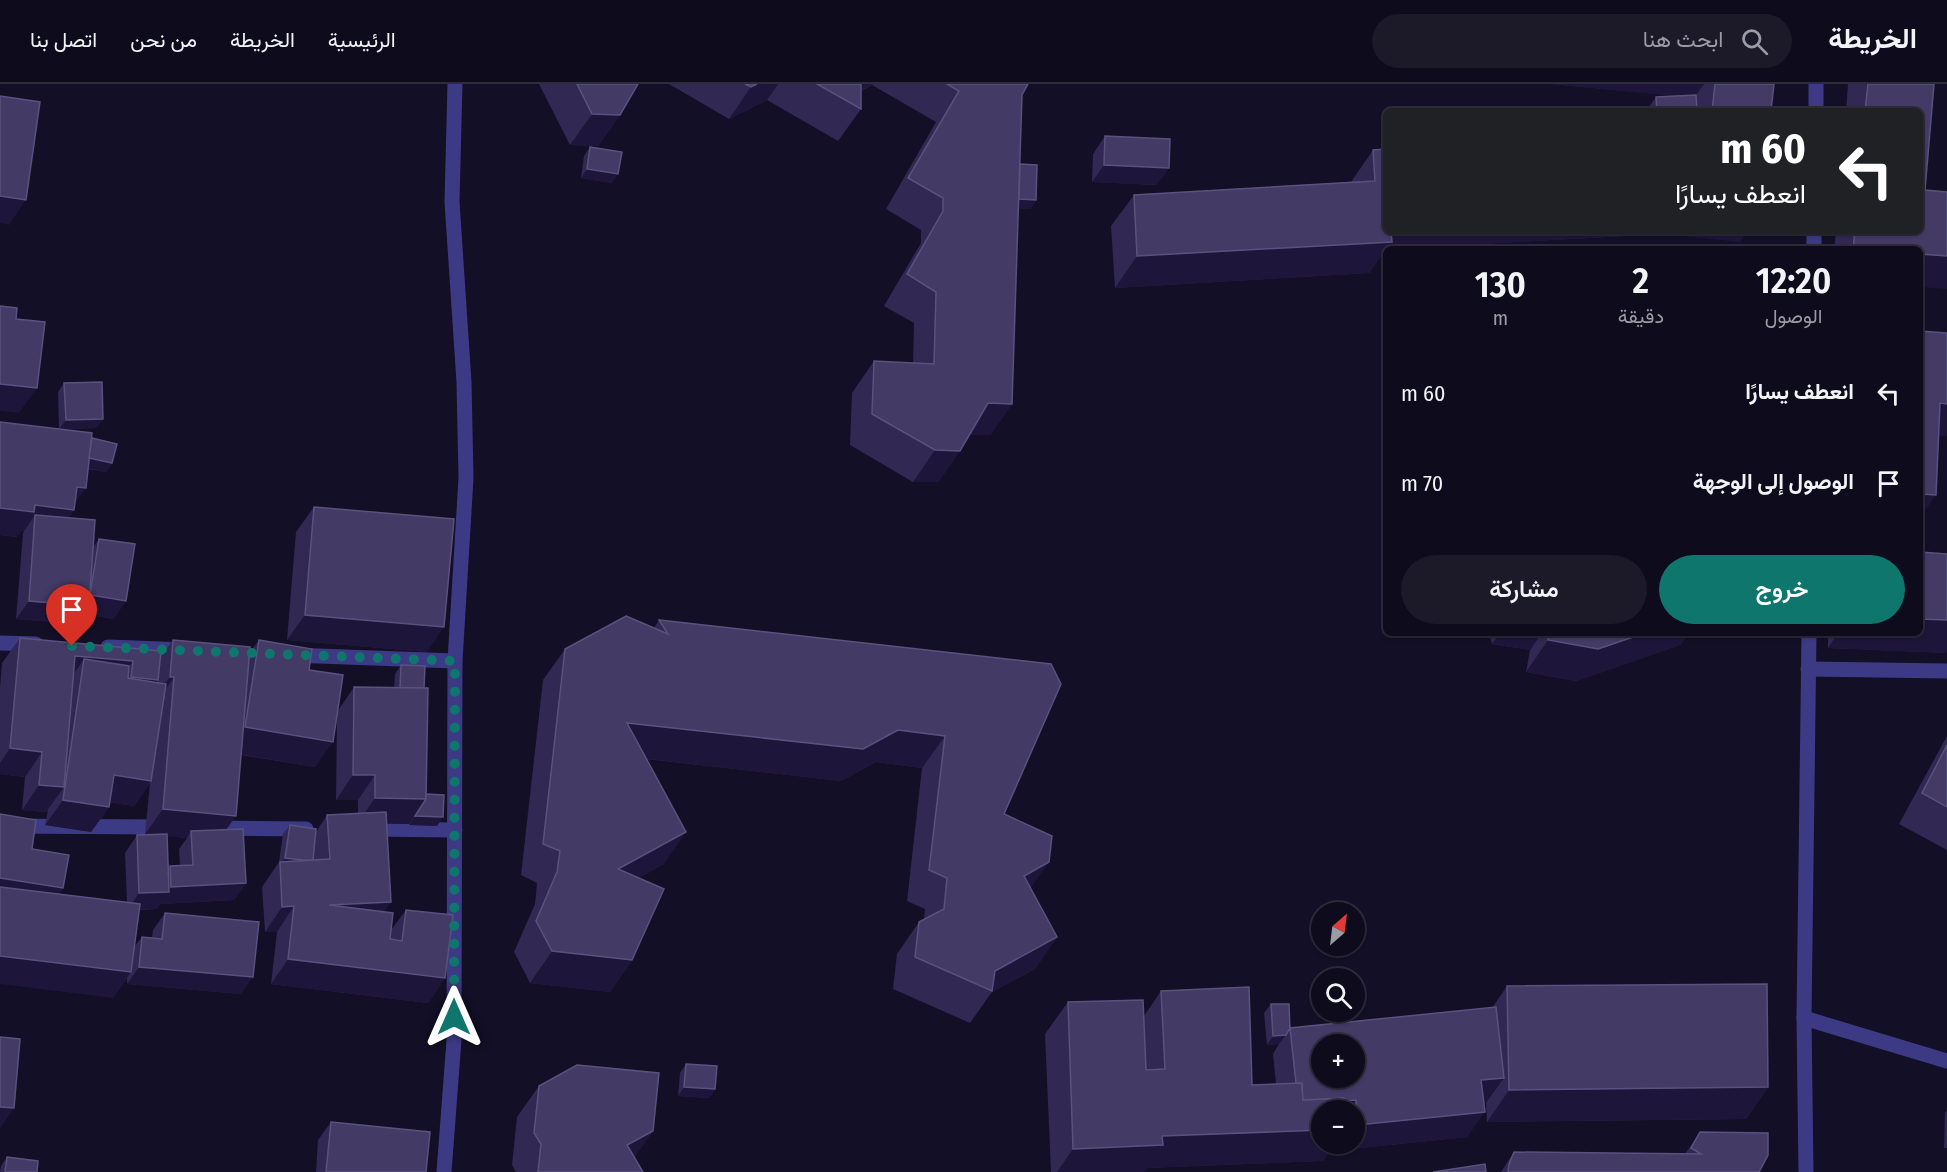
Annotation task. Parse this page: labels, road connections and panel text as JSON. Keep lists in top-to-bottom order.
{
  "north": "top right",
  "page": {
    "header": "الخريطة",
    "search": "ابحث هنا",
    "nav": [
      "الرئيسية",
      "الخريطة",
      "من نحن",
      "اتصل بنا"
    ],
    "turn": ["60 m", "انعطف يسارًا"],
    "eta": [
      "12:20",
      "الوصول",
      "2",
      "دقيقة",
      "130",
      "m"
    ],
    "list": [
      {
        "name": "انعطف يسارًا",
        "value": "60 m"
      },
      {
        "name": "الوصول إلى الوجهة",
        "value": "70 m"
      }
    ],
    "buttons": ["خروج", "مشاركة"],
    "map_buttons": ["+", "−"]
  }
}
